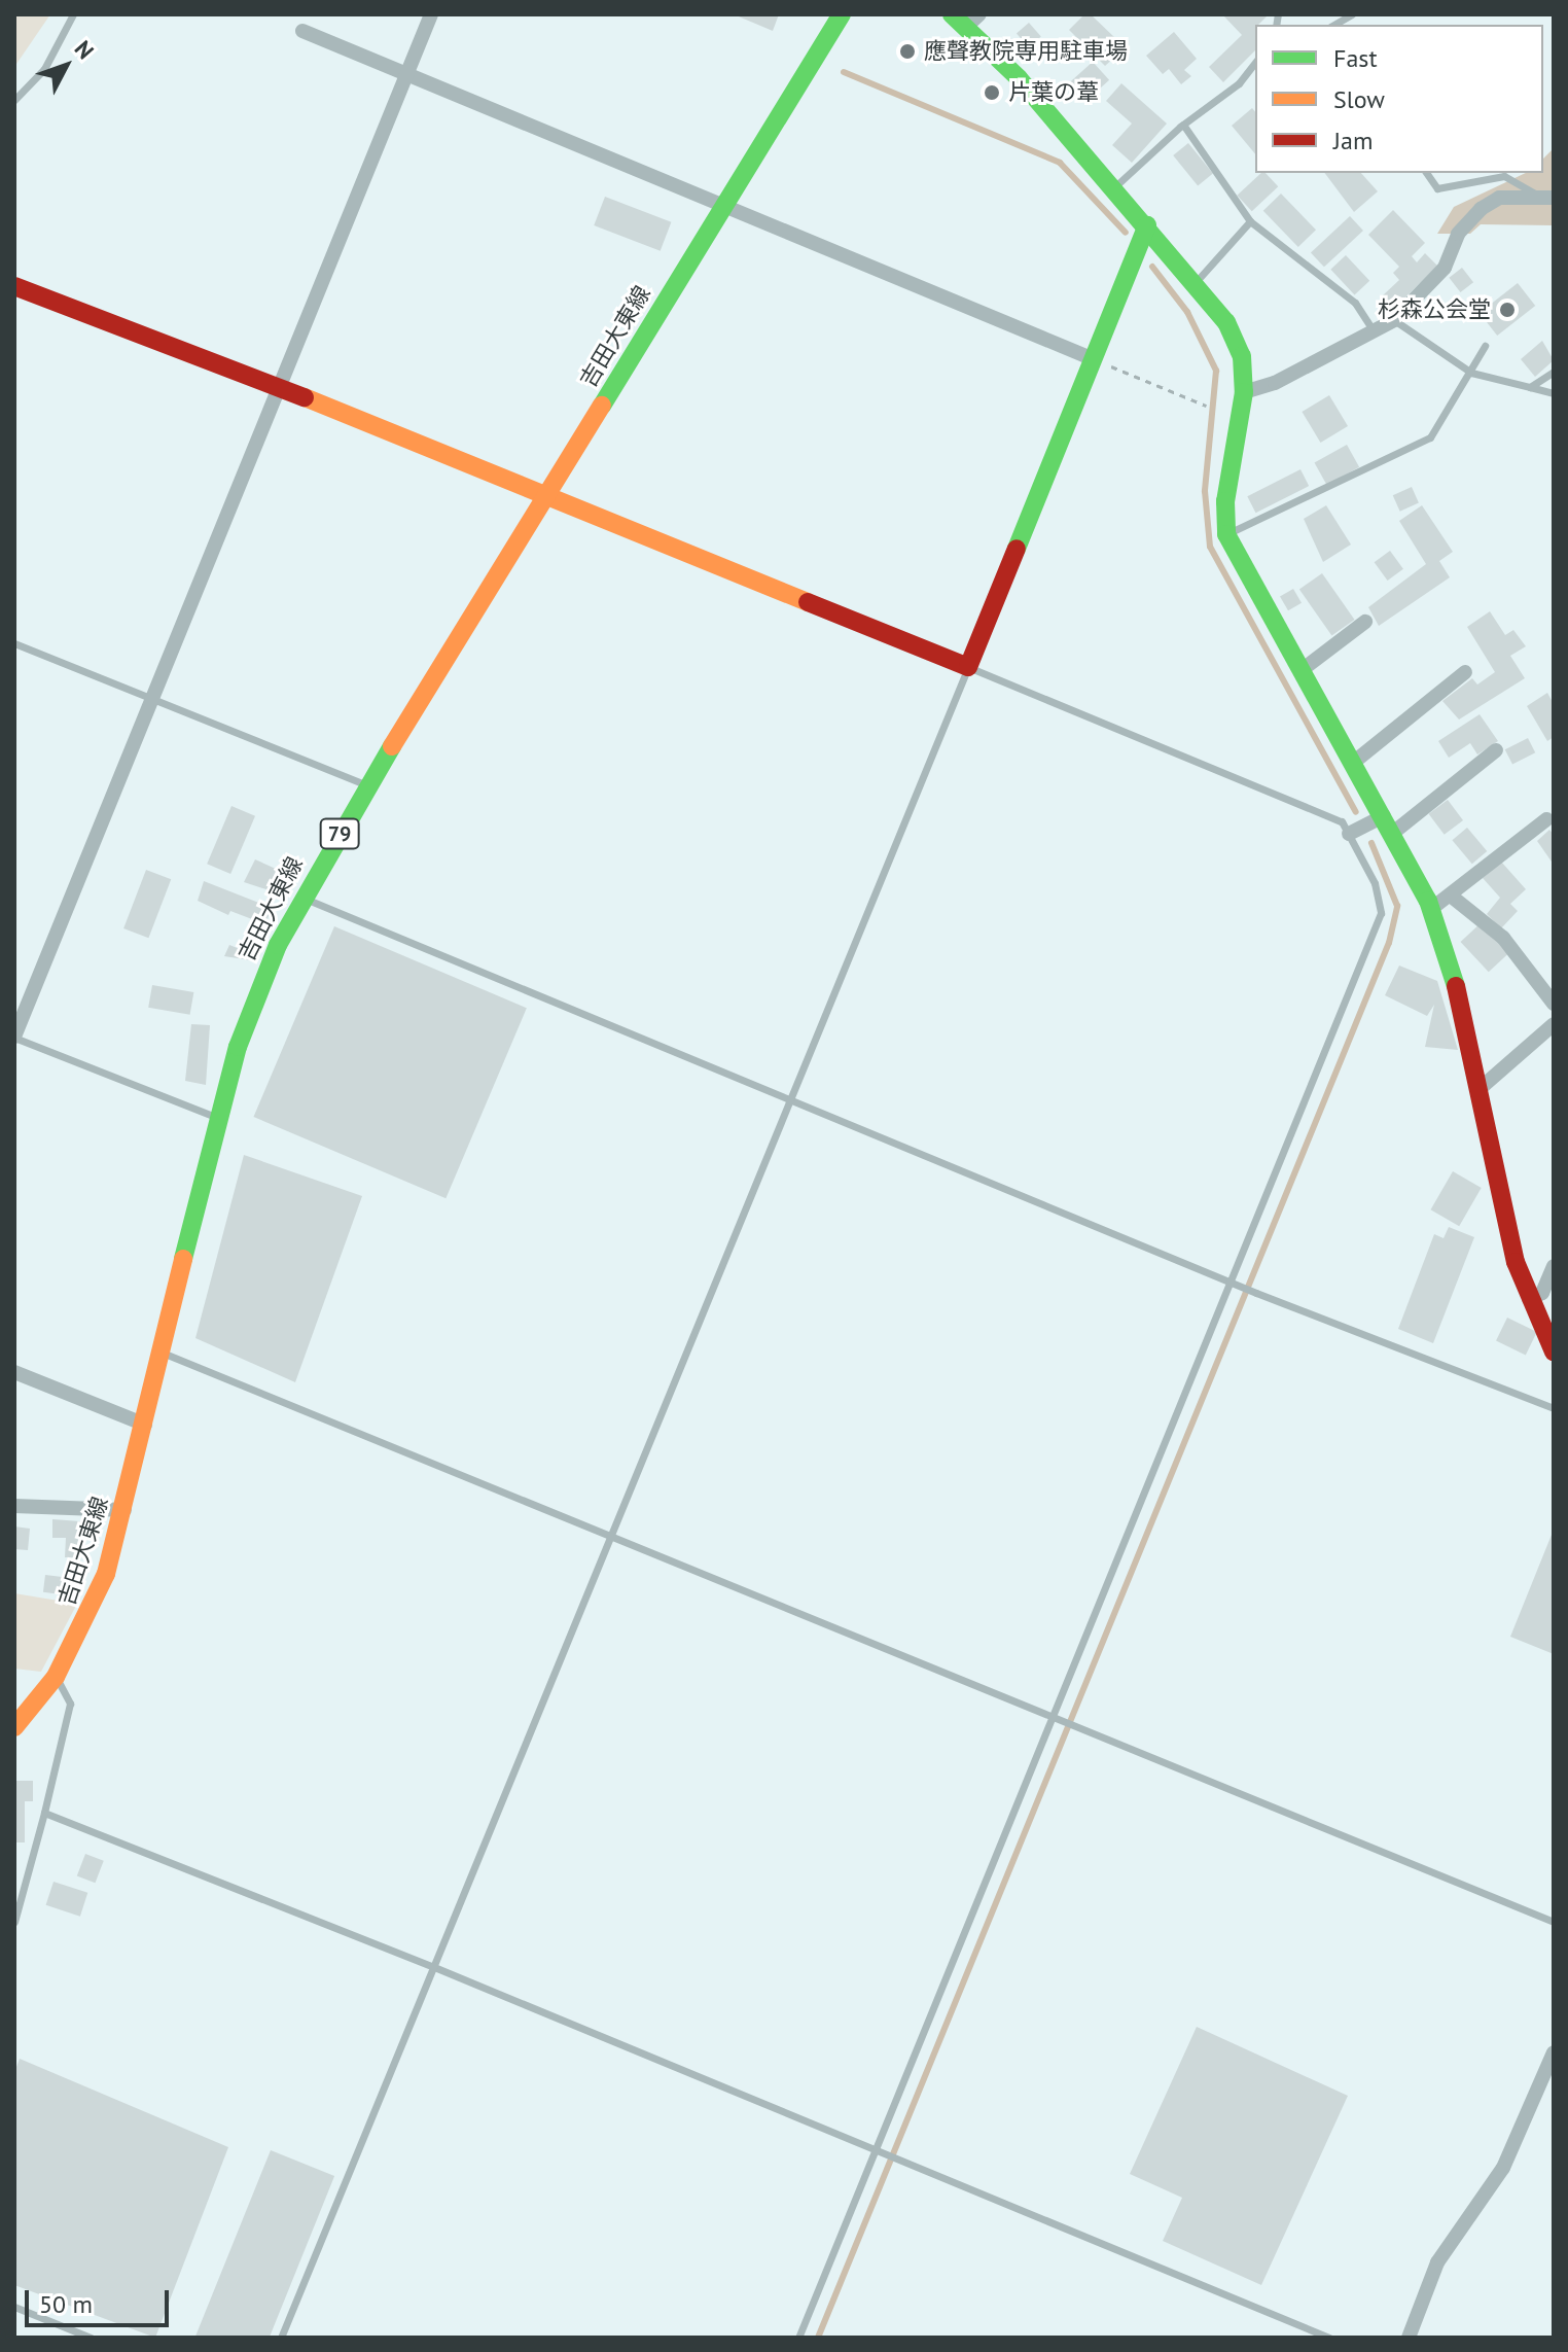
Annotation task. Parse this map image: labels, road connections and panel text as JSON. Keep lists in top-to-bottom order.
{
  "streets": {
    "street": ["吉田大東線", "79"]
  },
  "places": ["應聲教院専用駐車場", "片葉の葦", "杉森公会堂"],
  "legend": ["Fast", "Slow", "Jam"],
  "scale_bar": "50 m",
  "north": "top right"
}
